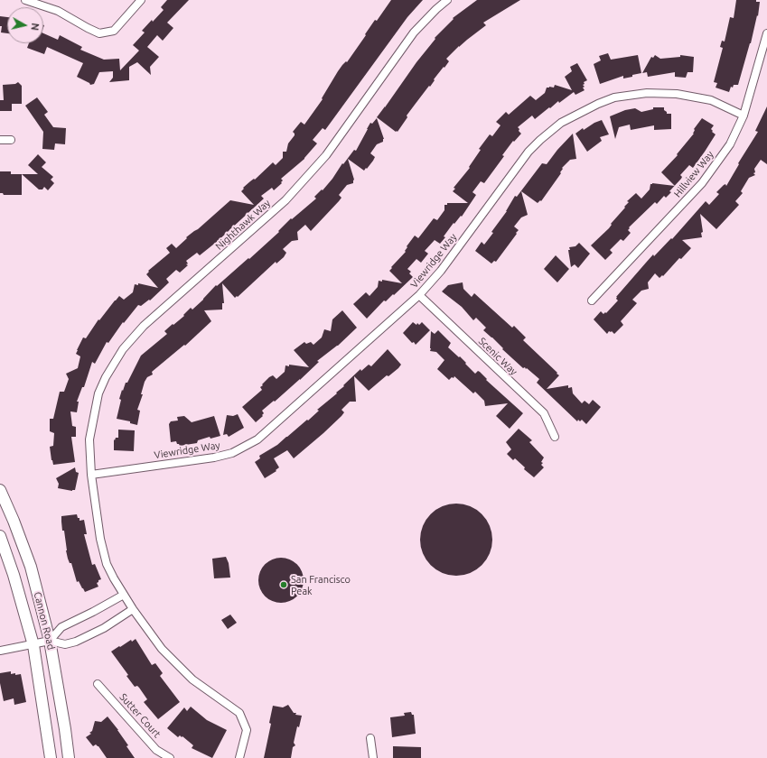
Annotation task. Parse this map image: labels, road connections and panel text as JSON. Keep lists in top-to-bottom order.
{
  "streets": {
    "main road": ["Cannon Road"],
    "street": [
      "Hillview Way",
      "Nighthawk Way",
      "Viewridge Way",
      "Scenic Way",
      "Sutter Court"
    ]
  },
  "crossings": [
    ["Hillview Way", "Viewridge Way"],
    ["Nighthawk Way", "Viewridge Way"],
    ["Viewridge Way", "Scenic Way"]
  ],
  "places": ["San Francisco Peak"],
  "north": "right"
}
